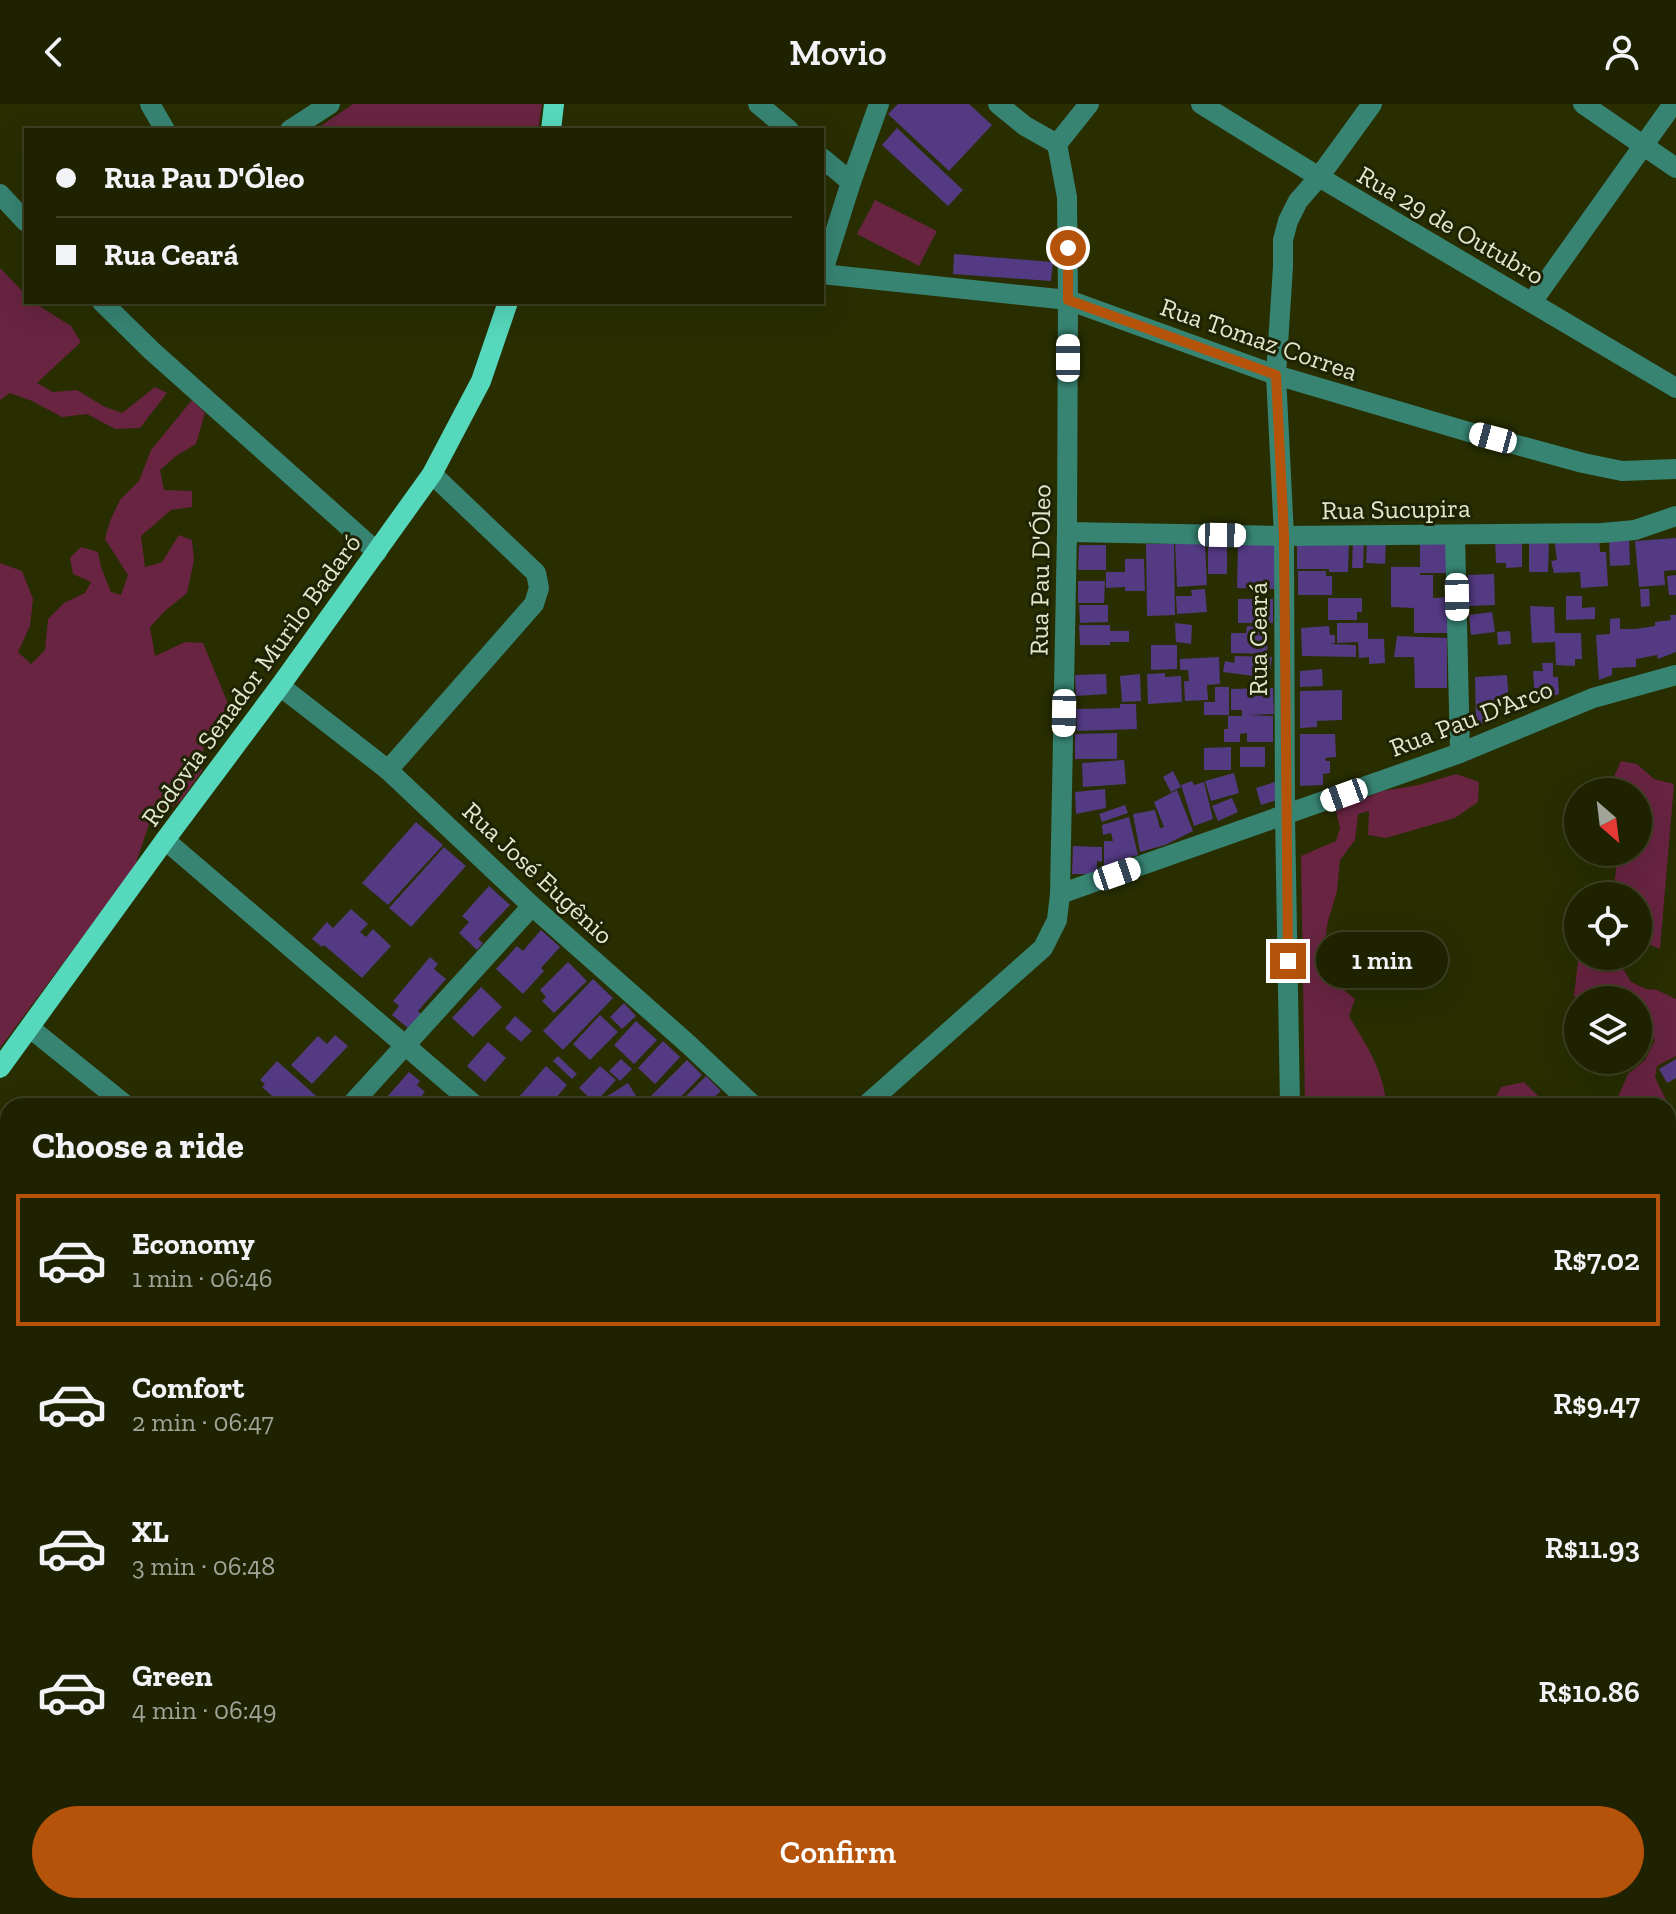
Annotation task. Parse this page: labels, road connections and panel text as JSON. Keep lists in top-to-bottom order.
{
  "streets": {
    "main road": ["Rodovia Senador Murilo Badaró"],
    "street": [
      "Rua 29 de Outubro",
      "Rua Tomaz Correa",
      "Rua Sucupira",
      "Rua Pau D'Óleo",
      "Rua Ceará",
      "Rua Pau D'Arco",
      "Rua José Eugênio"
    ]
  },
  "crossings": [
    ["Rua 29 de Outubro", "Rua Ceará"],
    ["Rua Tomaz Correa", "Rua Pau D'Óleo"],
    ["Rua Tomaz Correa", "Rua Ceará"],
    ["Rua Sucupira", "Rua Pau D'Óleo"],
    ["Rua Sucupira", "Rua Ceará"],
    ["Rua Pau D'Óleo", "Rua Pau D'Arco"],
    ["Rua Ceará", "Rua Pau D'Arco"],
    ["Rodovia Senador Murilo Badaró", "Rua José Eugênio"]
  ],
  "north": "bottom right",
  "page": {
    "header": "Movio",
    "banner": ["Rua Pau D'Óleo", "Rua Ceará"],
    "bubble": "1 min",
    "heading": "Choose a ride",
    "list": [
      {
        "name": "Economy",
        "note": "1 min · 06:46",
        "value": "R$7.02"
      },
      {
        "name": "Comfort",
        "note": "2 min · 06:47",
        "value": "R$9.47"
      },
      {
        "name": "XL",
        "note": "3 min · 06:48",
        "value": "R$11.93"
      },
      {
        "name": "Green",
        "note": "4 min · 06:49",
        "value": "R$10.86"
      }
    ],
    "buttons": "Confirm"
  }
}
